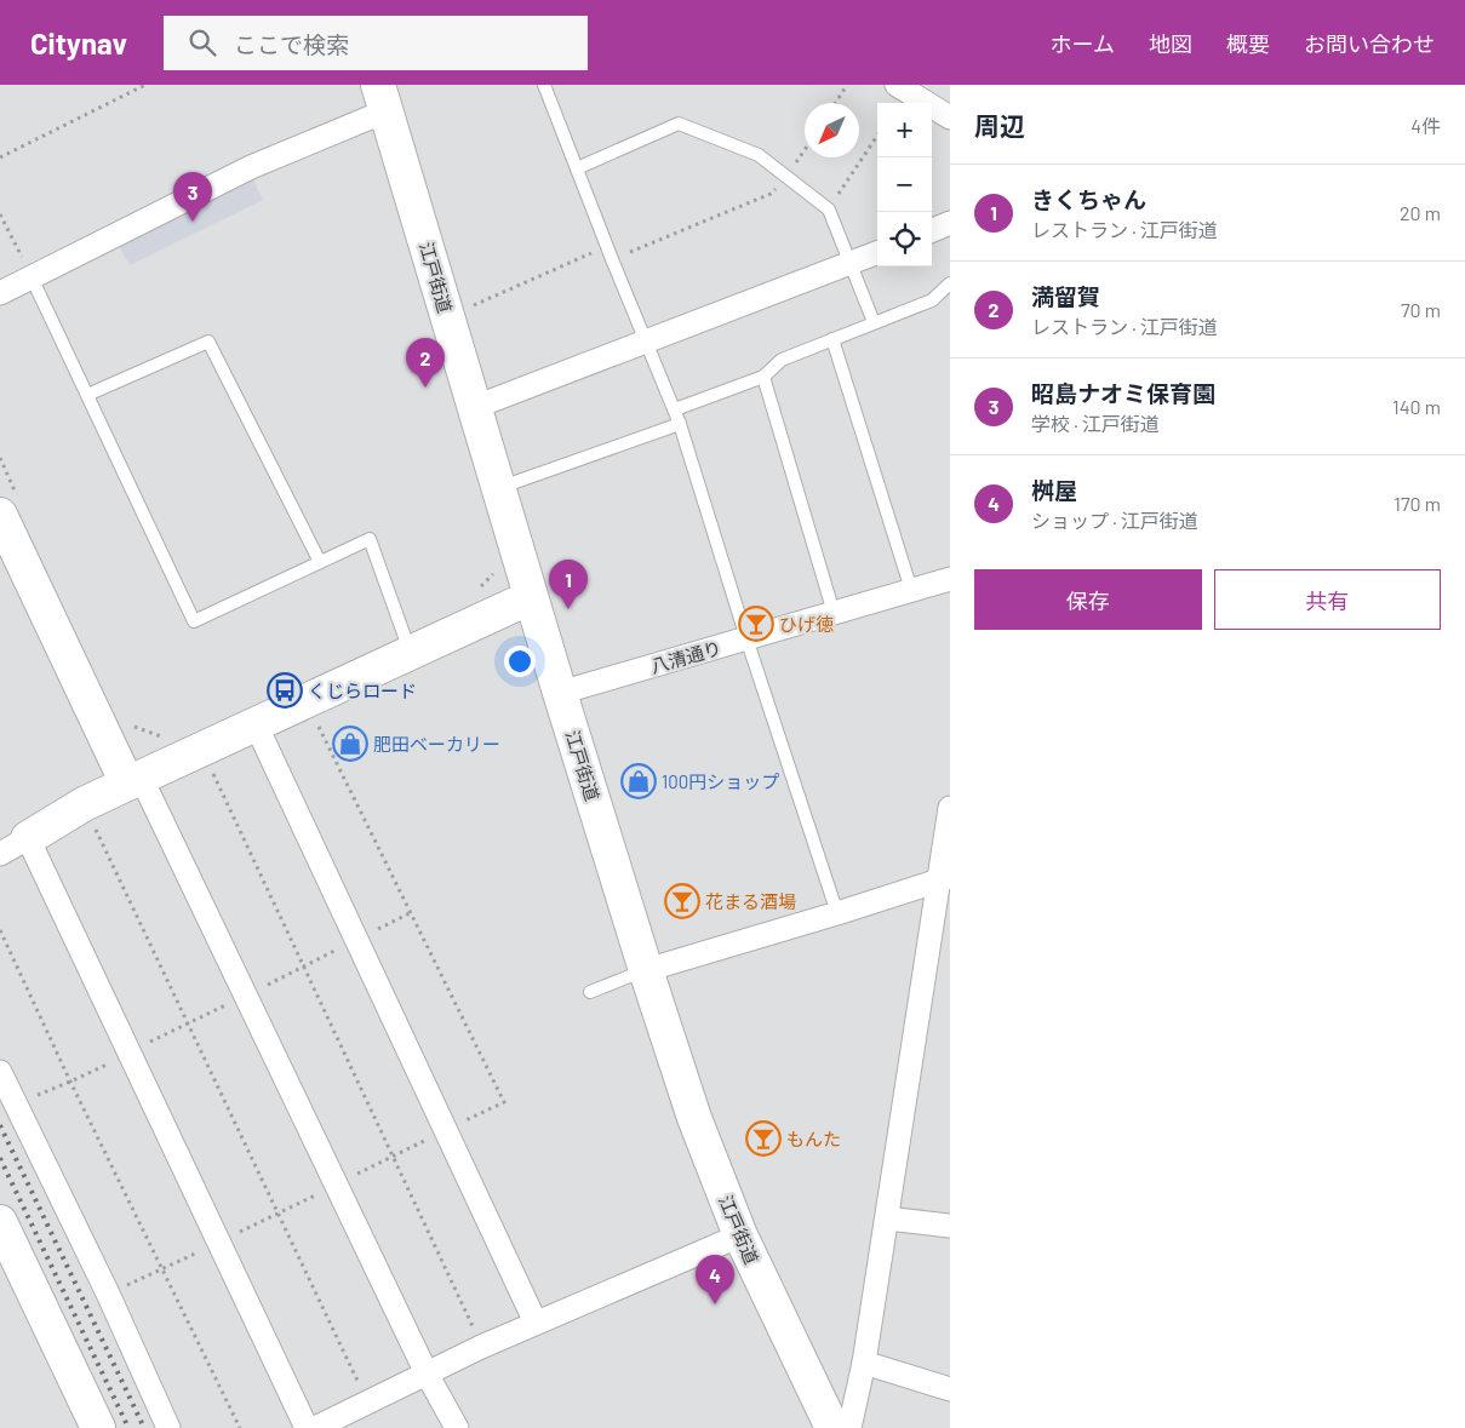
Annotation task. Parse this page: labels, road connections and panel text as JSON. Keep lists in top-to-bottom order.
{
  "streets": {
    "main road": ["江戸街道"],
    "street": ["八清通り"]
  },
  "crossings": [
    ["江戸街道", "八清通り"]
  ],
  "places": {
    "bar": ["ひげ徳", "花まる酒場", "もんた"],
    "bus stop": ["くじらロード"],
    "shop": ["肥田ベーカリー", "100円ショップ"]
  },
  "north": "bottom left",
  "page": {
    "header": "Citynav",
    "search": "ここで検索",
    "nav": [
      "ホーム",
      "地図",
      "概要",
      "お問い合わせ"
    ],
    "heading": ["周辺", "4件"],
    "map_buttons": ["+", "−"],
    "list": [
      {
        "mark": "1",
        "name": "きくちゃん",
        "note": "レストラン · 江戸街道",
        "value": "20 m"
      },
      {
        "mark": "2",
        "name": "満留賀",
        "note": "レストラン · 江戸街道",
        "value": "70 m"
      },
      {
        "mark": "3",
        "name": "昭島ナオミ保育園",
        "note": "学校 · 江戸街道",
        "value": "140 m"
      },
      {
        "mark": "4",
        "name": "桝屋",
        "note": "ショップ · 江戸街道",
        "value": "170 m"
      }
    ],
    "pins": [
      "3",
      "2",
      "1",
      "4"
    ],
    "buttons": ["保存", "共有"]
  }
}
